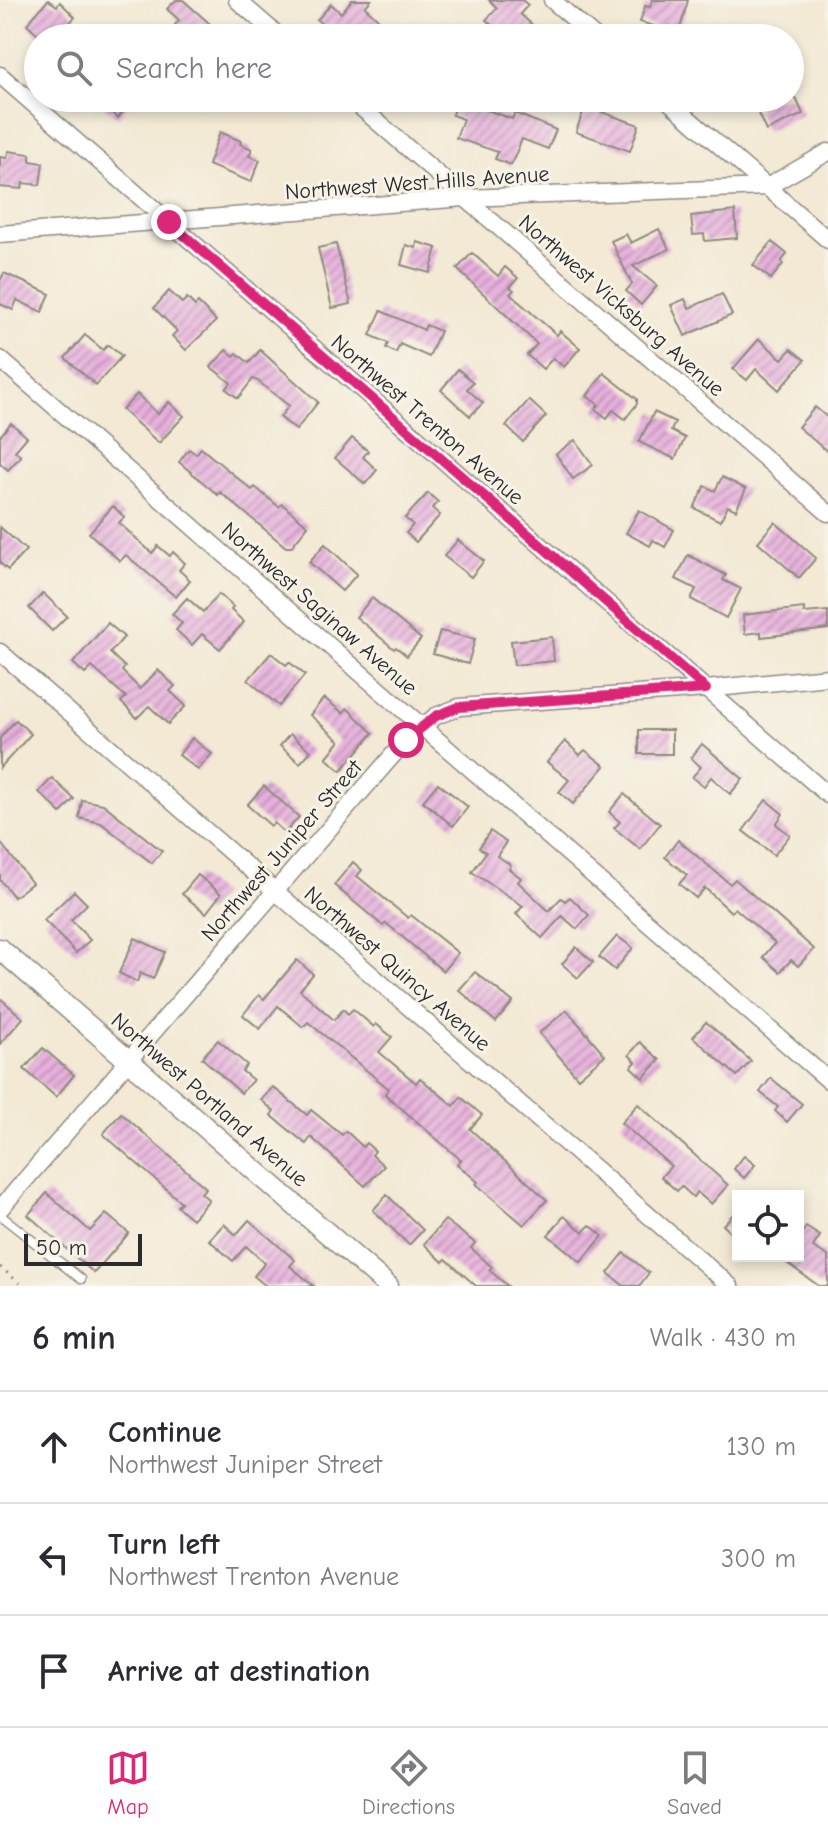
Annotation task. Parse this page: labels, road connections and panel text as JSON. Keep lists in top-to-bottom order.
{
  "streets": {
    "street": [
      "Northwest West Hills Avenue",
      "Northwest Vicksburg Avenue",
      "Northwest Trenton Avenue",
      "Northwest Saginaw Avenue",
      "Northwest Juniper Street",
      "Northwest Quincy Avenue",
      "Northwest Portland Avenue"
    ]
  },
  "crossings": [
    ["Northwest West Hills Avenue", "Northwest Vicksburg Avenue"],
    ["Northwest West Hills Avenue", "Northwest Trenton Avenue"],
    ["Northwest Trenton Avenue", "Northwest Juniper Street"],
    ["Northwest Saginaw Avenue", "Northwest Juniper Street"],
    ["Northwest Juniper Street", "Northwest Quincy Avenue"],
    ["Northwest Juniper Street", "Northwest Portland Avenue"]
  ],
  "scale_bar": "50 m",
  "page": {
    "search": "Search here",
    "scale": "50 m",
    "heading": ["6 min", "Walk · 430 m"],
    "list": [
      ["Continue", "Northwest Juniper Street", "130 m"],
      ["Turn left", "Northwest Trenton Avenue", "300 m"],
      "Arrive at destination"
    ],
    "nav": ["Map", "Directions", "Saved"]
  }
}
